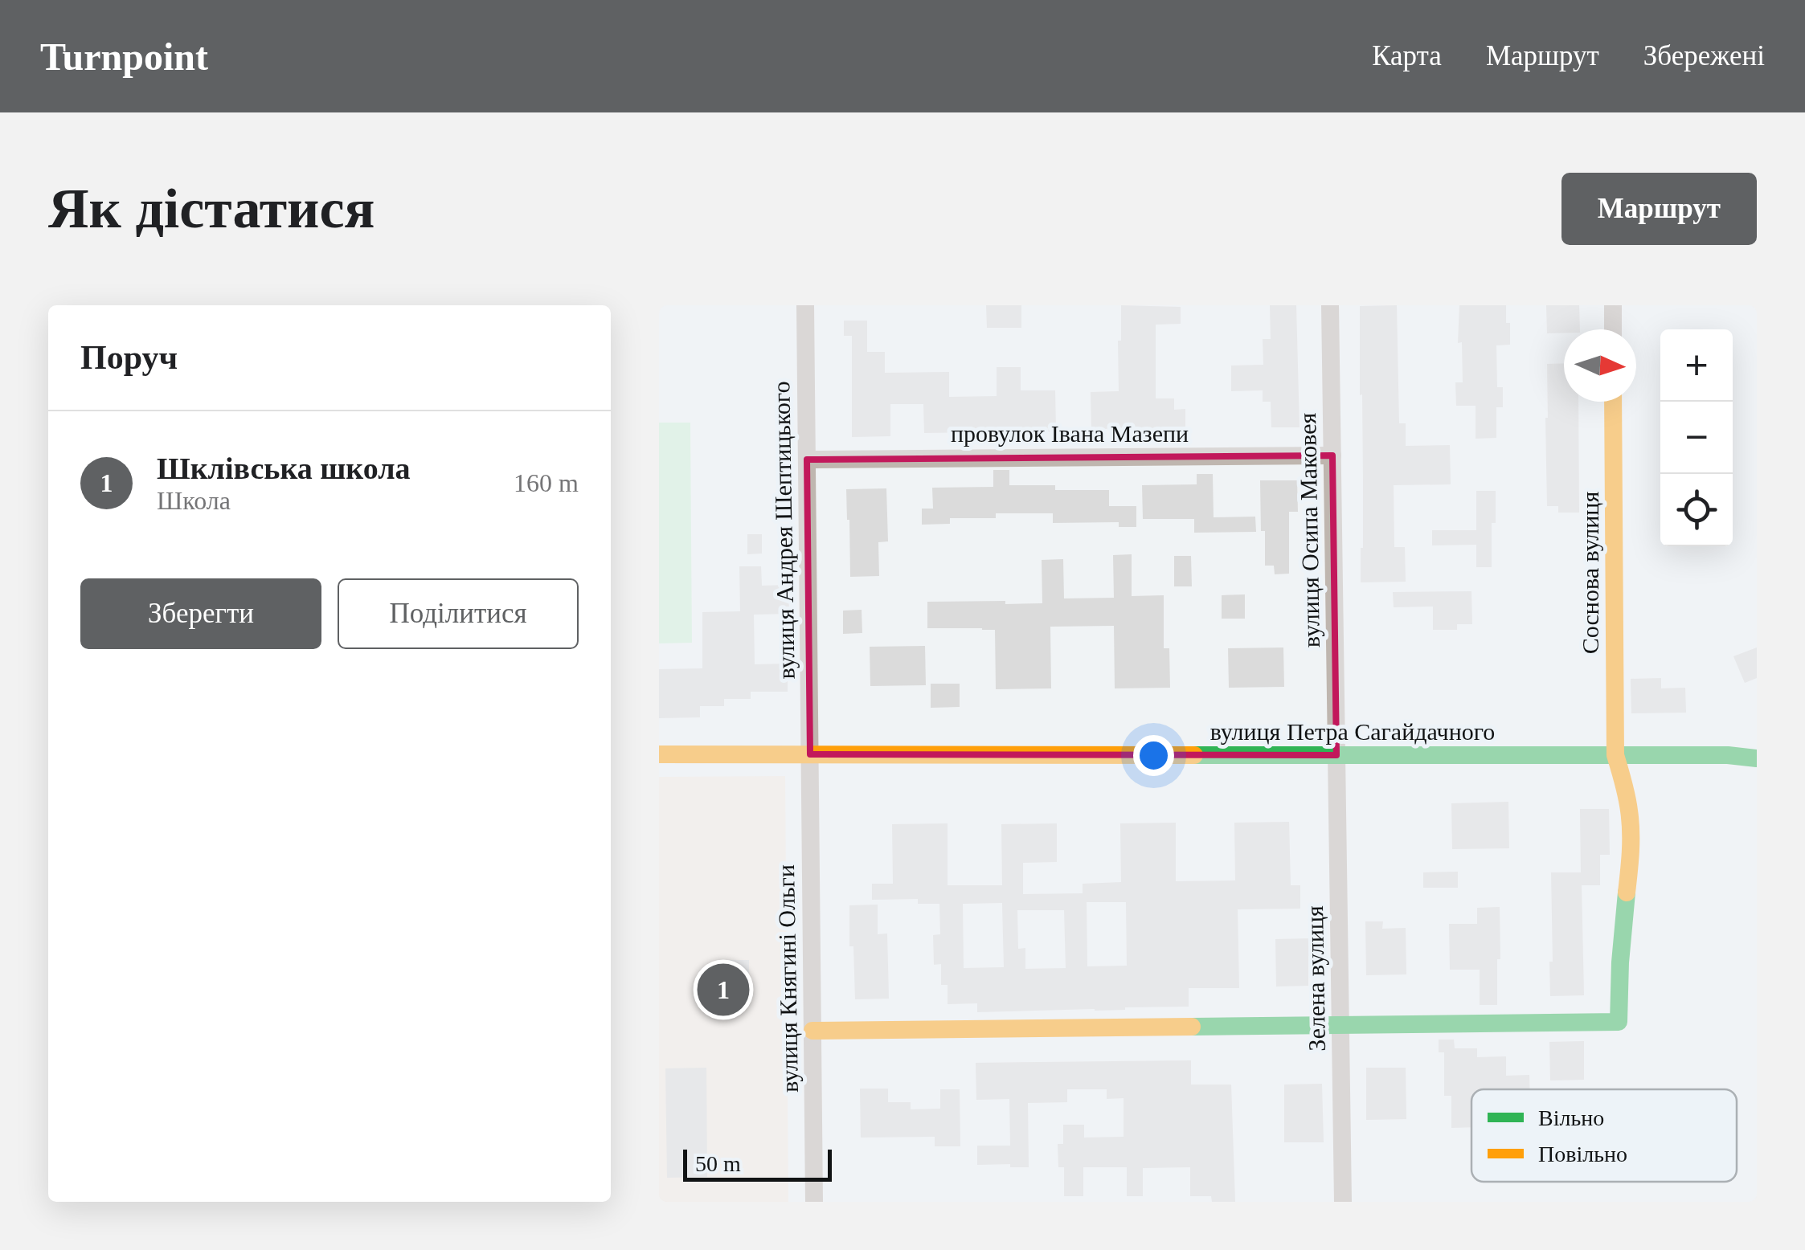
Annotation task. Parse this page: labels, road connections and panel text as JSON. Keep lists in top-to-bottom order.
{
  "streets": {
    "street": [
      "провулок Івана Мазепи",
      "вулиця Андрея Шептицького",
      "вулиця Осипа Маковея",
      "Соснова вулиця",
      "вулиця Петра Сагайдачного",
      "вулиця Княгині Ольги",
      "Зелена вулиця"
    ]
  },
  "crossings": [
    ["провулок Івана Мазепи", "вулиця Андрея Шептицького"],
    ["провулок Івана Мазепи", "вулиця Осипа Маковея"],
    ["вулиця Андрея Шептицького", "вулиця Петра Сагайдачного"],
    ["вулиця Андрея Шептицького", "вулиця Княгині Ольги"],
    ["вулиця Осипа Маковея", "вулиця Петра Сагайдачного"],
    ["вулиця Осипа Маковея", "Зелена вулиця"],
    ["Соснова вулиця", "вулиця Петра Сагайдачного"],
    ["Соснова вулиця", "Зелена вулиця"],
    ["вулиця Петра Сагайдачного", "вулиця Княгині Ольги"],
    ["вулиця Петра Сагайдачного", "Зелена вулиця"]
  ],
  "legend": ["Вільно", "Повільно"],
  "scale_bar": "50 m",
  "north": "right",
  "page": {
    "header": "Turnpoint",
    "nav": ["Карта", "Маршрут", "Збережені"],
    "buttons": [
      "Маршрут",
      ["Зберегти", "Поділитися"]
    ],
    "title": "Як дістатися",
    "heading": "Поруч",
    "map_buttons": ["+", "−"],
    "list": [
      {
        "mark": "1",
        "name": "Шклівська школа",
        "note": "Школа",
        "value": "160 m"
      }
    ],
    "pins": "1",
    "scale": "50 m"
  }
}
